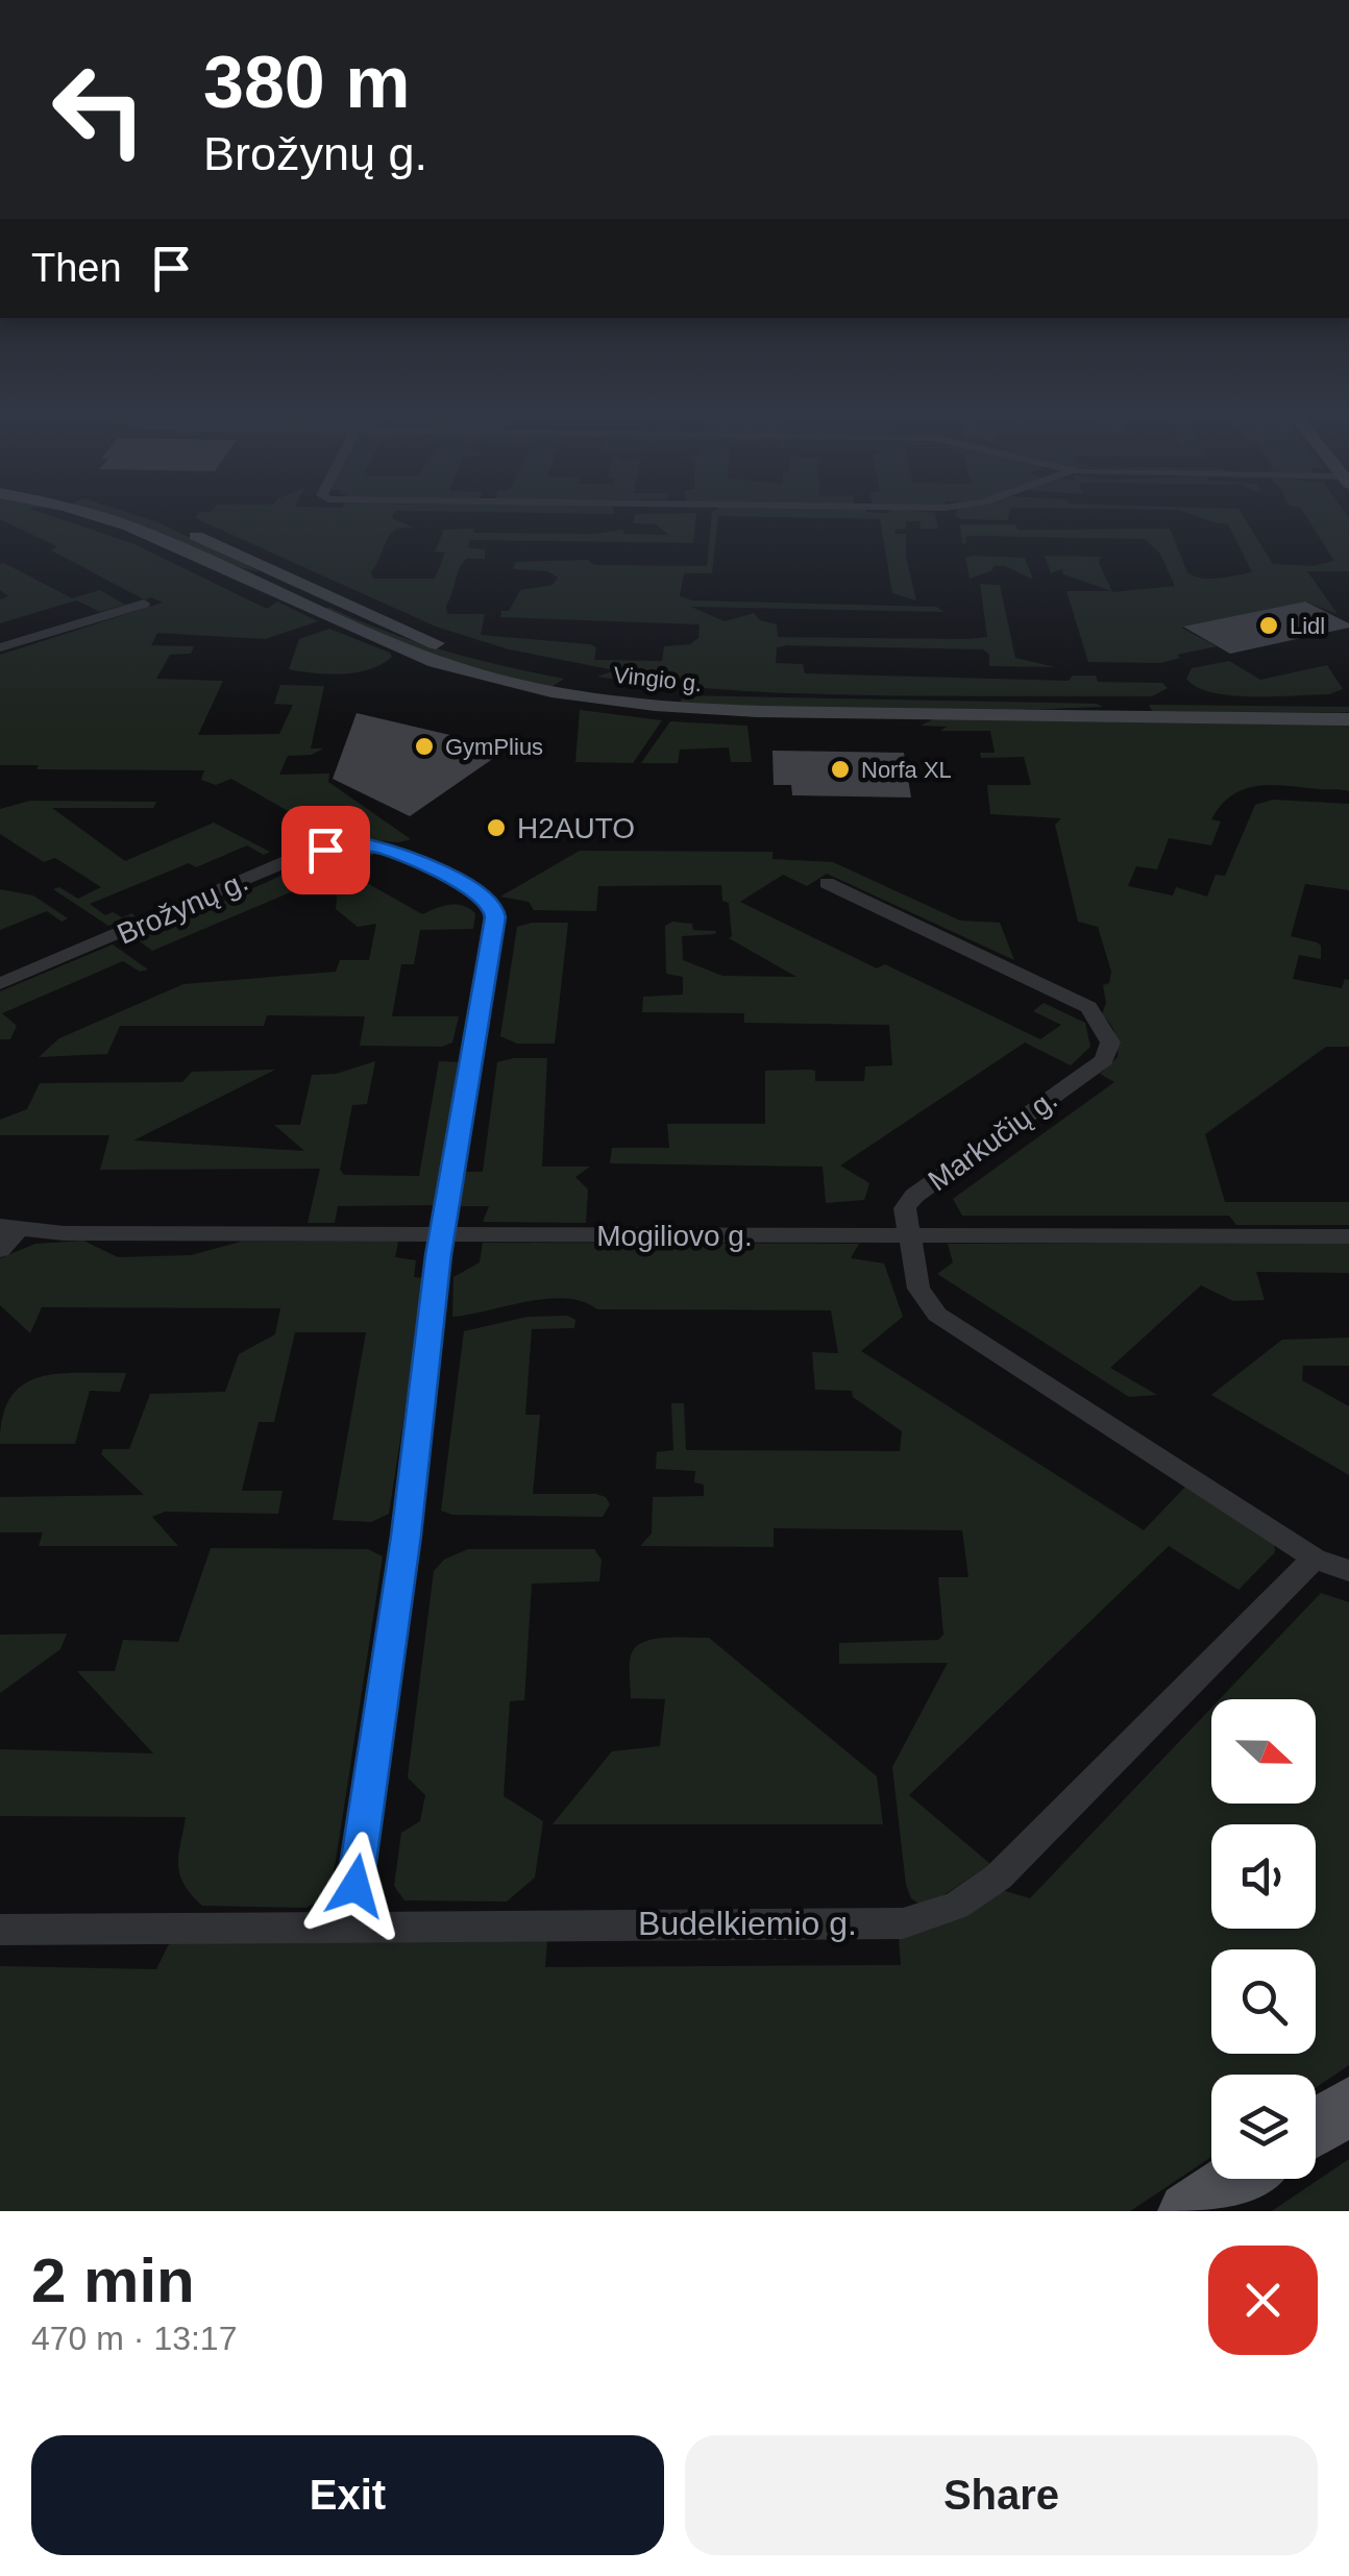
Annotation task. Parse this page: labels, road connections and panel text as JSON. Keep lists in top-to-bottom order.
{
  "streets": {
    "main road": ["Vingio g."],
    "street": [
      "Brožynų g.",
      "Markučių g.",
      "Mogiliovo g.",
      "Budelkiemio g."
    ]
  },
  "crossings": [
    ["Brožynų g.", "Mogiliovo g."],
    ["Markučių g.", "Mogiliovo g."],
    ["Markučių g.", "Budelkiemio g."]
  ],
  "places": [
    "Lidl",
    "GymPlius",
    "Norfa XL",
    "H2AUTO"
  ],
  "north": "right",
  "page": {
    "turn": ["380 m", "Brožynų g."],
    "then": "Then",
    "heading": ["2 min", "470 m · 13:17"],
    "buttons": ["Exit", "Share"]
  }
}
